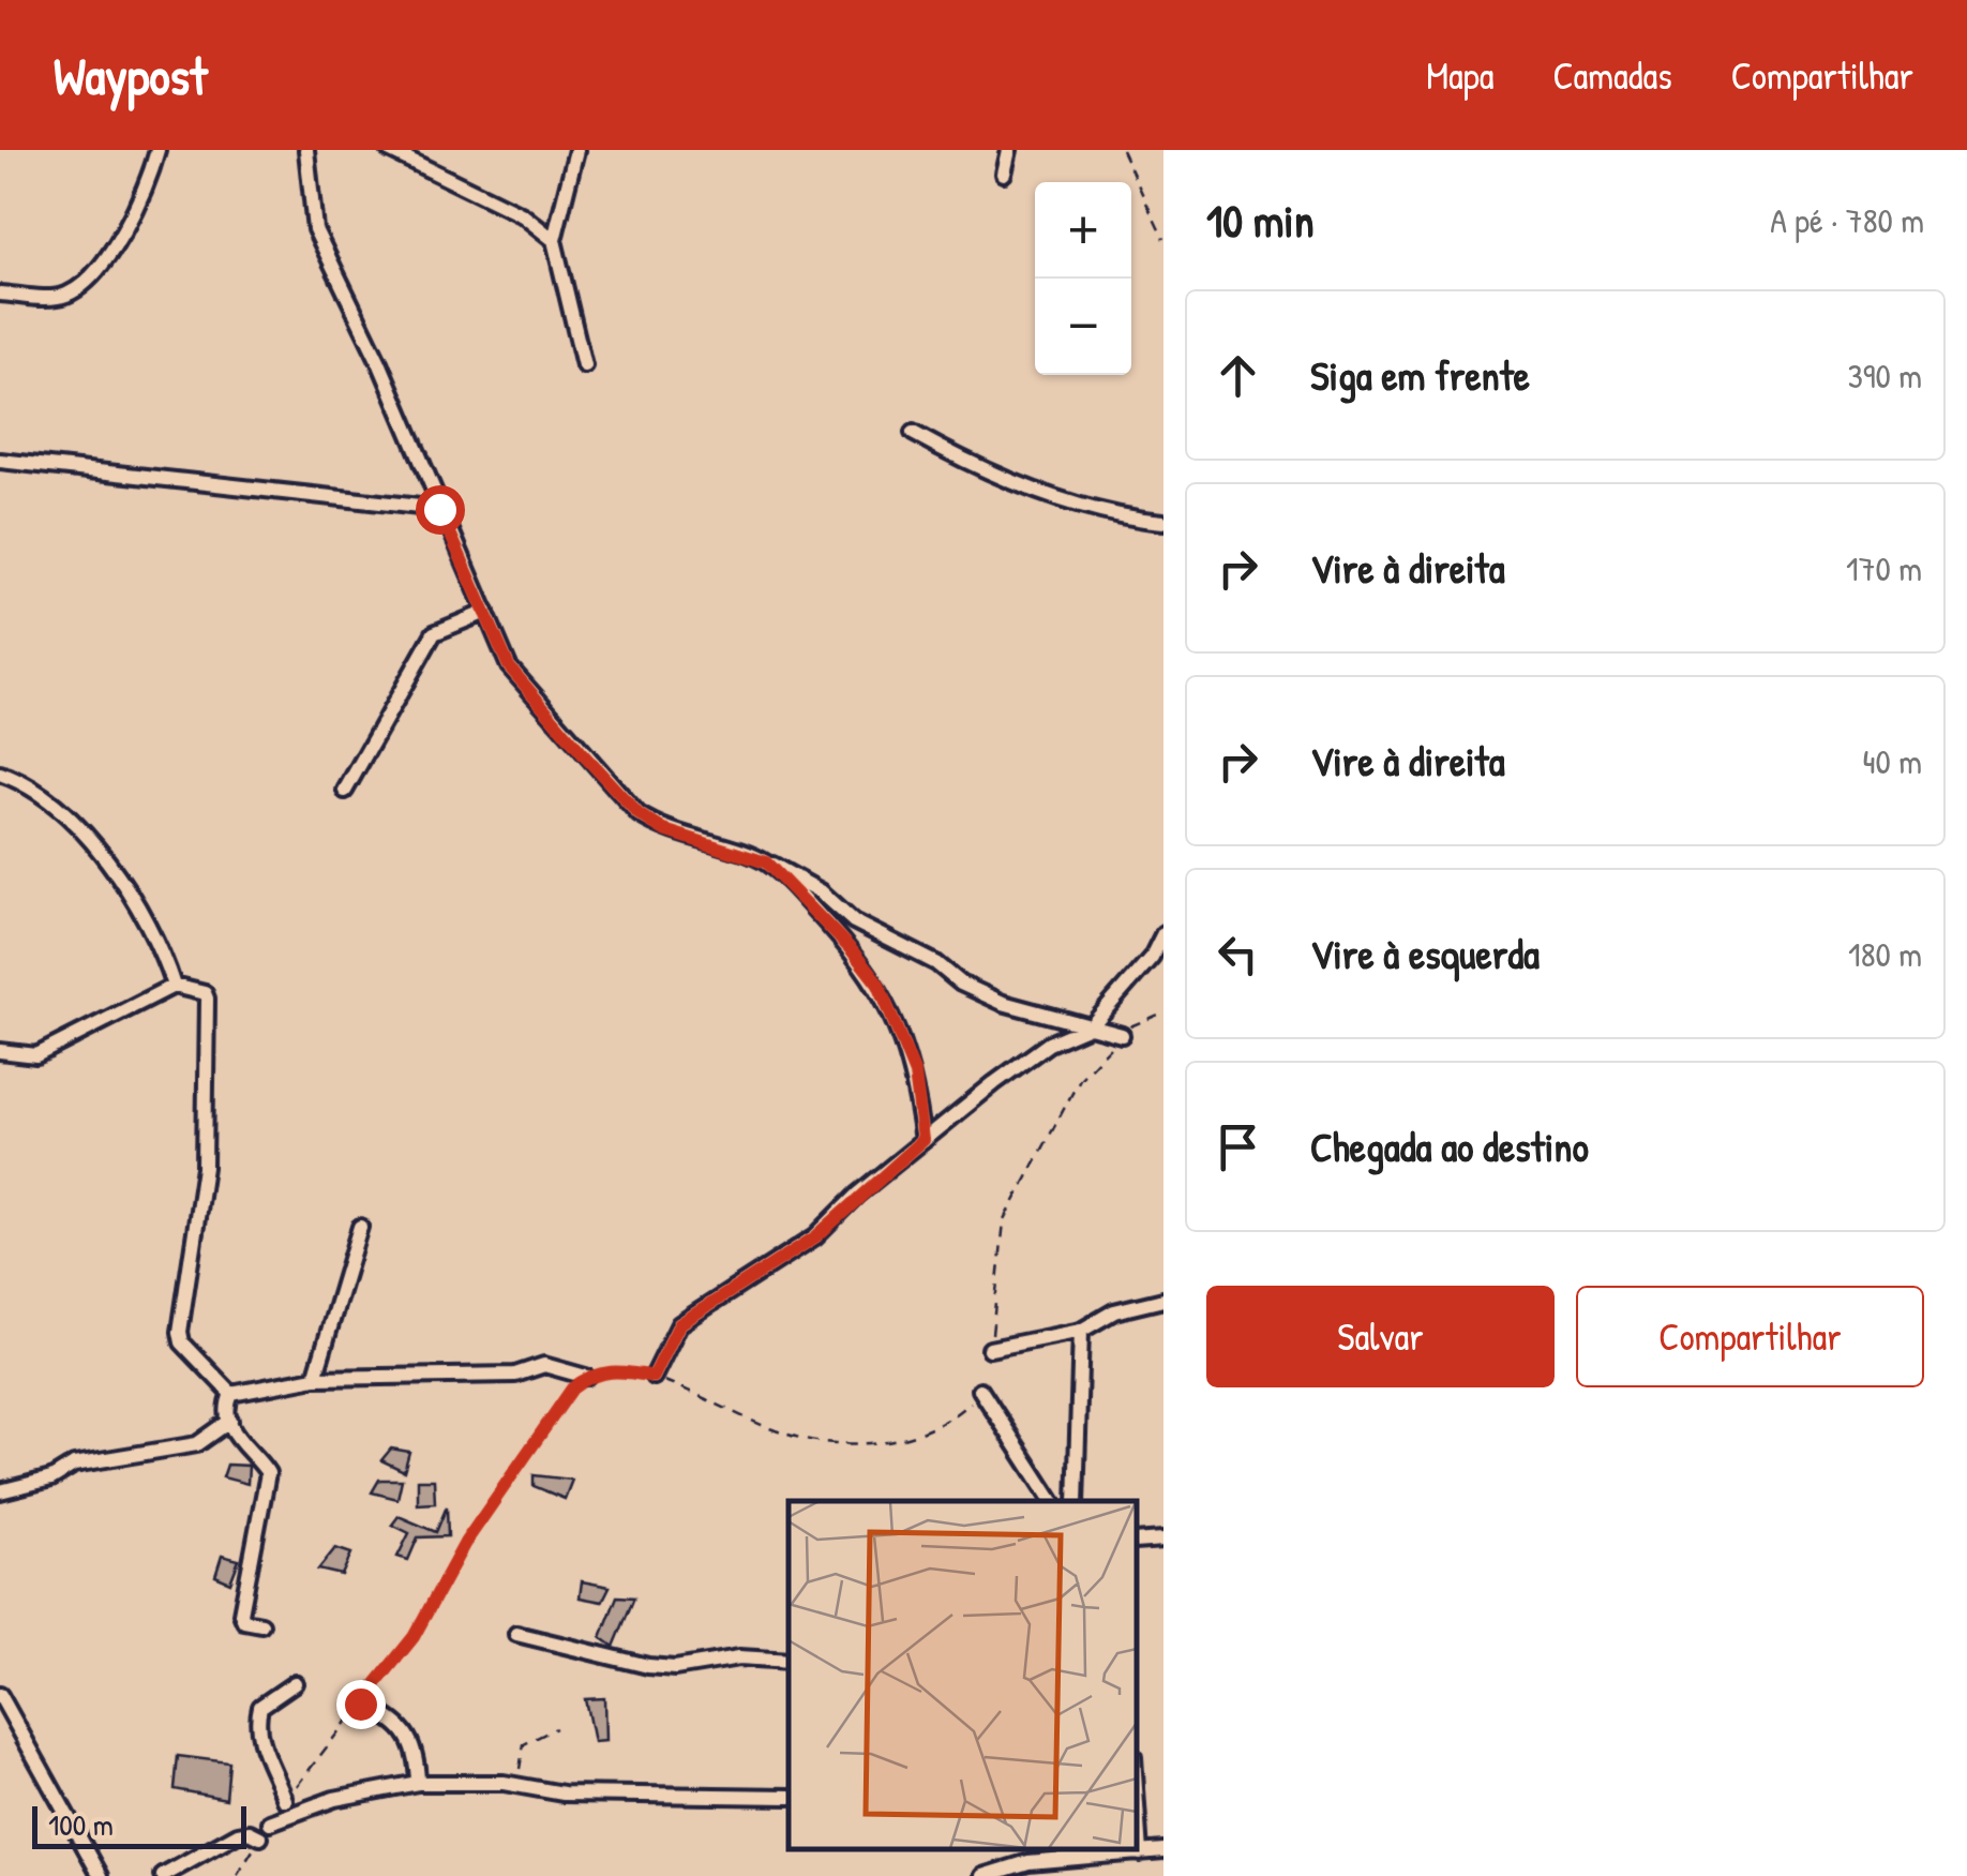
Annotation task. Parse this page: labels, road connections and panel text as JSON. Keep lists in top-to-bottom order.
{
  "scale_bar": "100 m",
  "page": {
    "header": "Waypost",
    "nav": ["Mapa", "Camadas", "Compartilhar"],
    "heading": ["10 min", "A pé · 780 m"],
    "map_buttons": ["+", "−"],
    "list": [
      ["Siga em frente", "390 m"],
      ["Vire à direita", "170 m"],
      ["Vire à direita", "40 m"],
      ["Vire à esquerda", "180 m"],
      "Chegada ao destino"
    ],
    "buttons": ["Salvar", "Compartilhar"],
    "scale": "100 m"
  }
}
